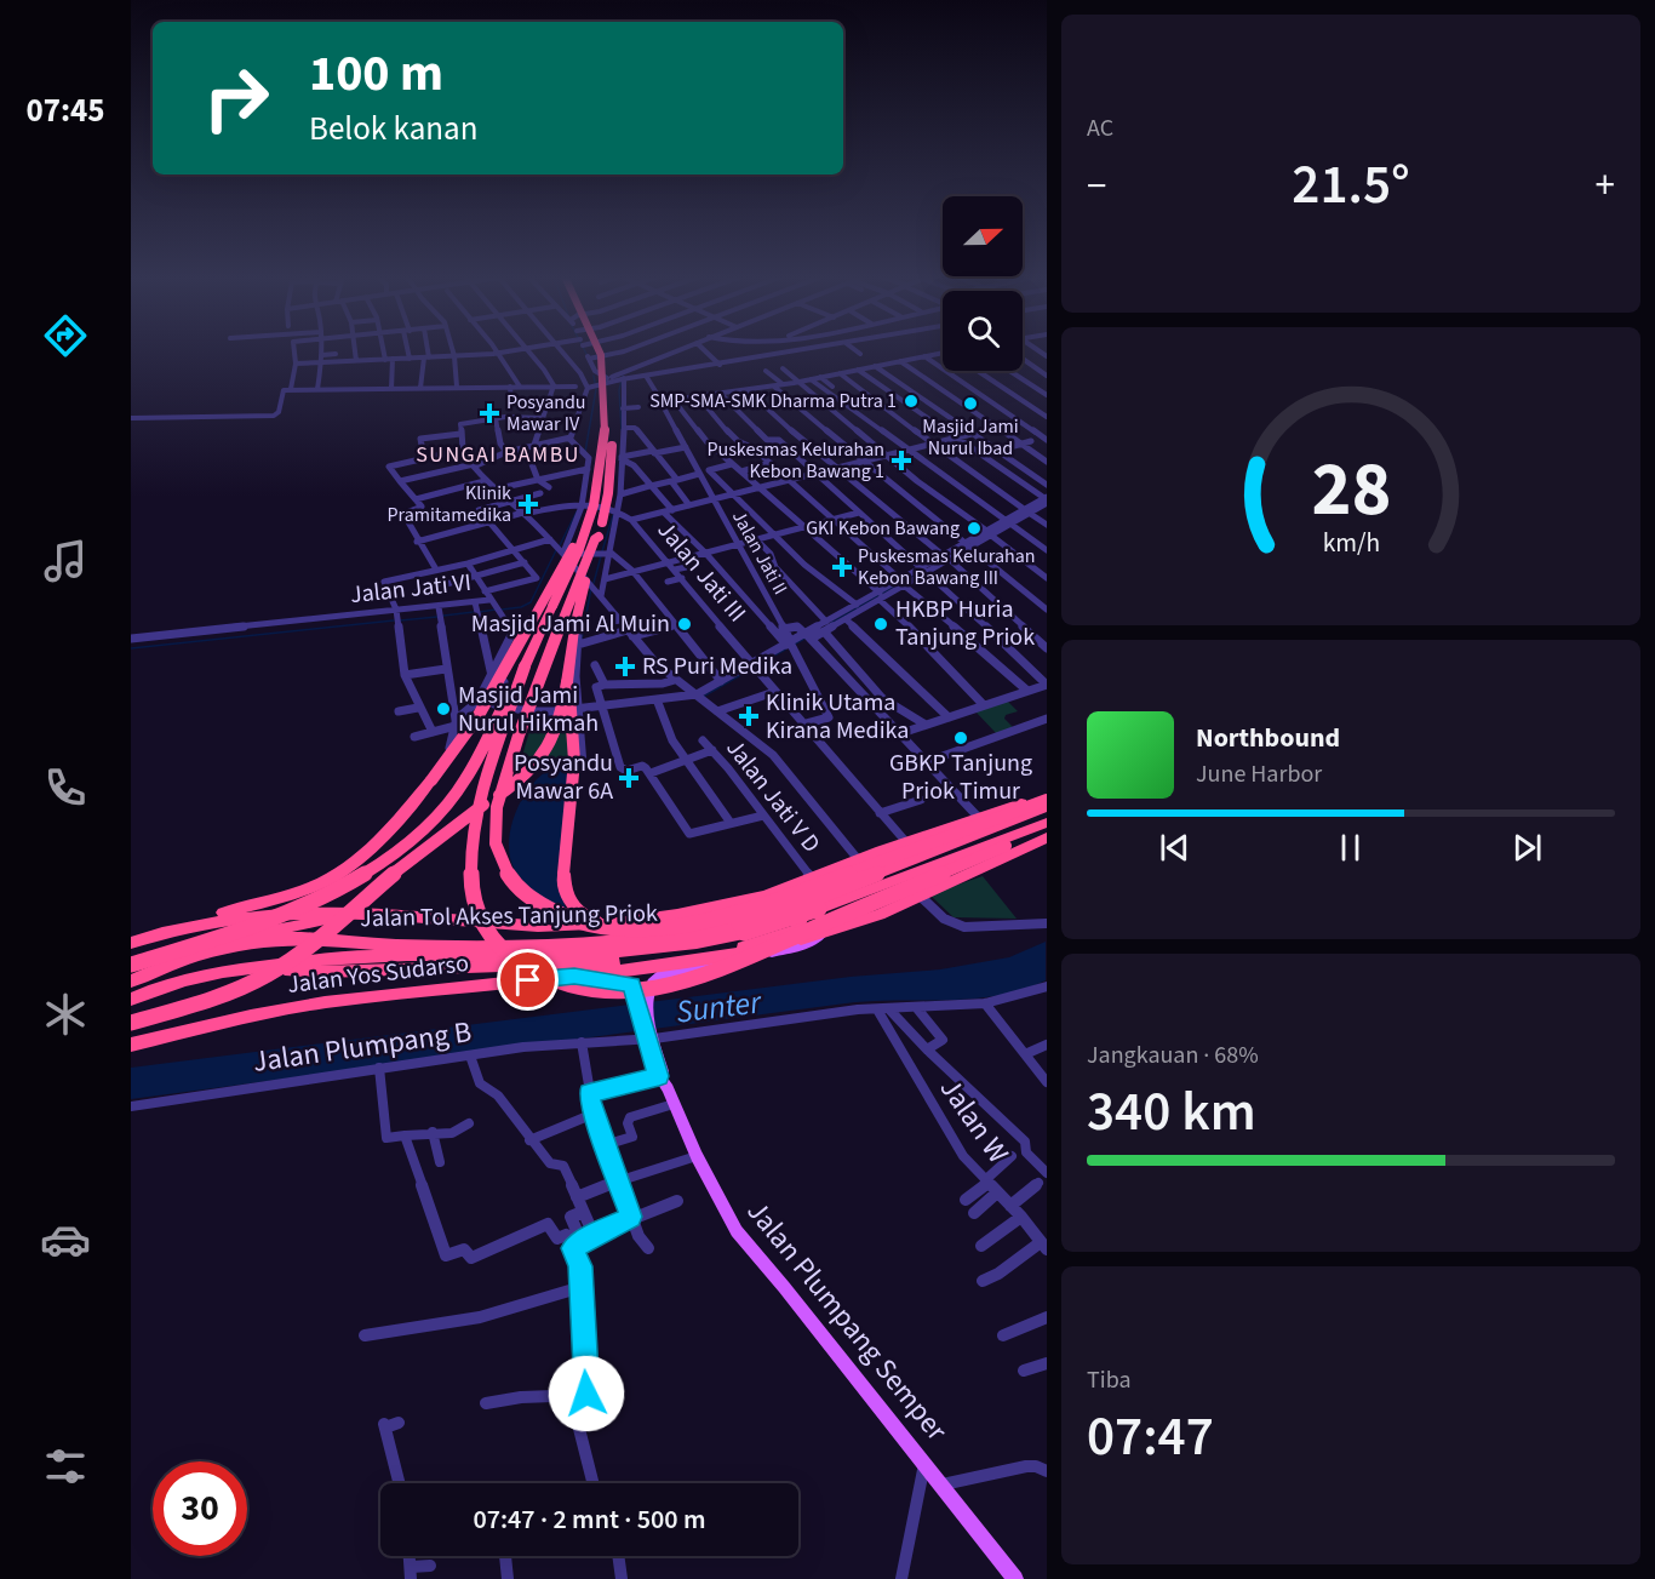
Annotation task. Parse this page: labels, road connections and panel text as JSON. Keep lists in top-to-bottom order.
{
  "streets": {
    "highway": ["Jalan Tol Akses Tanjung Priok", "Jalan Yos Sudarso"],
    "main road": ["Jalan Plumpang Semper"],
    "street": [
      "Jalan Jati II",
      "Jalan Jati III",
      "Jalan Jati VI",
      "Jalan Jati V D",
      "Jalan Plumpang B",
      "Jalan W"
    ]
  },
  "crossings": [
    ["Jalan Jati III", "Jalan Yos Sudarso"],
    ["Jalan Jati V D", "Jalan Yos Sudarso"],
    ["Jalan Plumpang B", "Jalan W"],
    ["Jalan Plumpang B", "Jalan Plumpang Semper"]
  ],
  "districts": ["SUNGAI BAMBU"],
  "water": ["Sunter"],
  "places": {
    "other": [
      "SMP-SMA-SMK Dharma Putra 1",
      "Masjid Jami Nurul Ibad",
      "GKI Kebon Bawang",
      "Masjid Jami Al Muin",
      "HKBP Huria Tanjung Priok",
      "Masjid Jami Nurul Hikmah",
      "GBKP Tanjung Priok Timur"
    ],
    "health": [
      "Posyandu Mawar IV",
      "Puskesmas Kelurahan Kebon Bawang 1",
      "Klinik Pramitamedika",
      "Puskesmas Kelurahan Kebon Bawang III",
      "RS Puri Medika",
      "Klinik Utama Kirana Medika",
      "Posyandu Mawar 6A"
    ]
  },
  "north": "right",
  "page": {
    "tabs": "07:45",
    "tile": [
      "AC",
      ["Jangkauan · 68%", "340 km"],
      ["Tiba", "07:47"]
    ],
    "turn": ["100 m", "Belok kanan"],
    "heat": ["−", "21.5°", "+"],
    "song": ["Northbound", "June Harbor"],
    "limit": "30",
    "trip": "07:47 · 2 mnt · 500 m",
    "gauge": ["28", "km/h"]
  }
}
